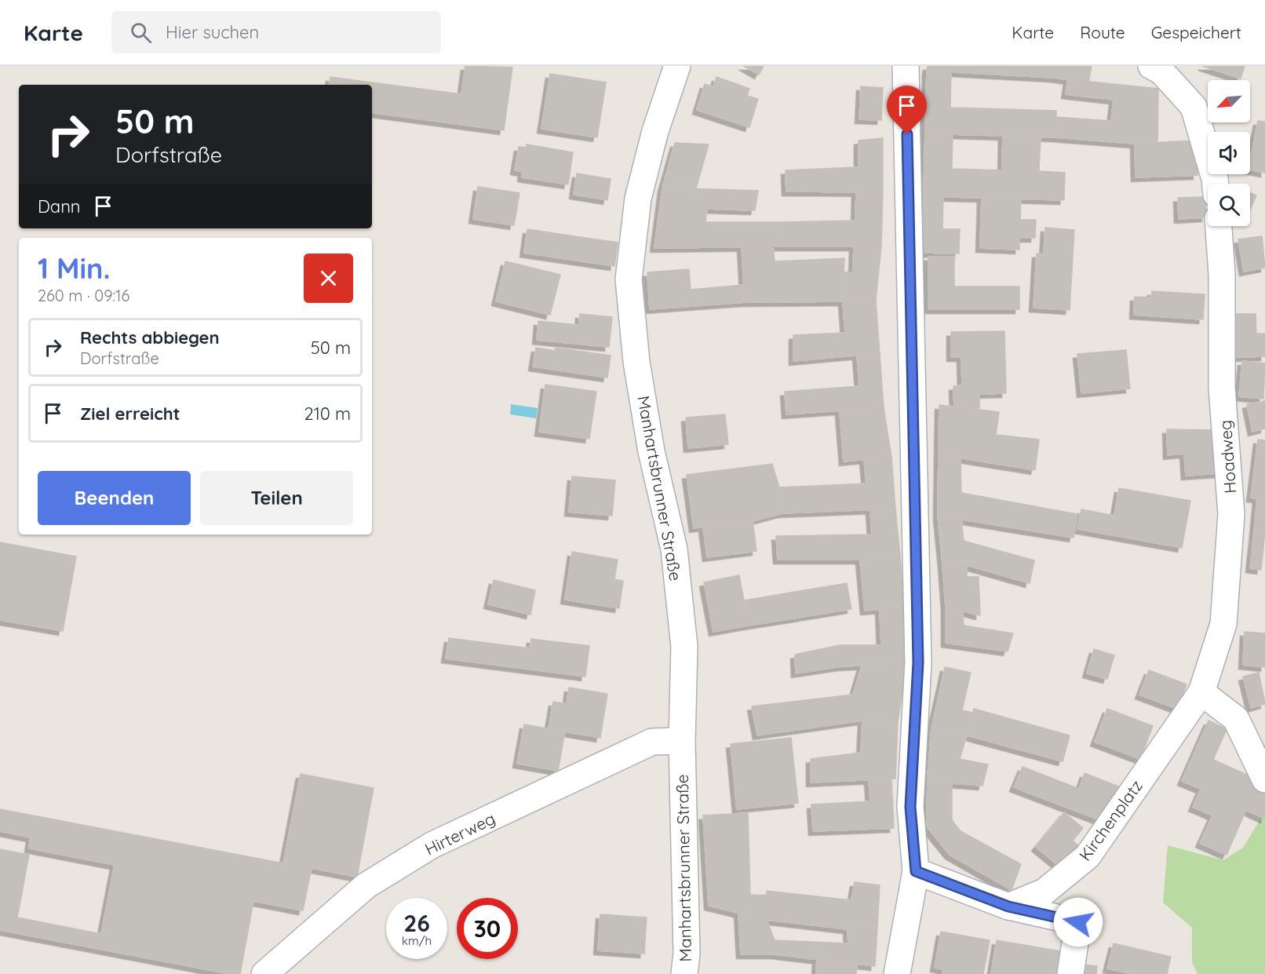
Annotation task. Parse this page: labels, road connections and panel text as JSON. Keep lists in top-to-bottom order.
{
  "streets": {
    "street": [
      "Hoadweg",
      "Manhartsbrunner Straße",
      "Kirchenplatz",
      "Hirterweg"
    ]
  },
  "crossings": [
    ["Hoadweg", "Kirchenplatz"],
    ["Manhartsbrunner Straße", "Hirterweg"]
  ],
  "north": "bottom left",
  "page": {
    "header": "Karte",
    "search": "Hier suchen",
    "nav": ["Karte", "Route", "Gespeichert"],
    "turn": ["50 m", "Dorfstraße"],
    "then": "Dann",
    "heading": ["1 Min.", "260 m · 09:16"],
    "list": [
      {
        "name": "Rechts abbiegen",
        "note": "Dorfstraße",
        "value": "50 m"
      },
      {
        "name": "Ziel erreicht",
        "value": "210 m"
      }
    ],
    "buttons": ["Beenden", "Teilen"],
    "speed": "26 km/h",
    "limit": "30"
  }
}
